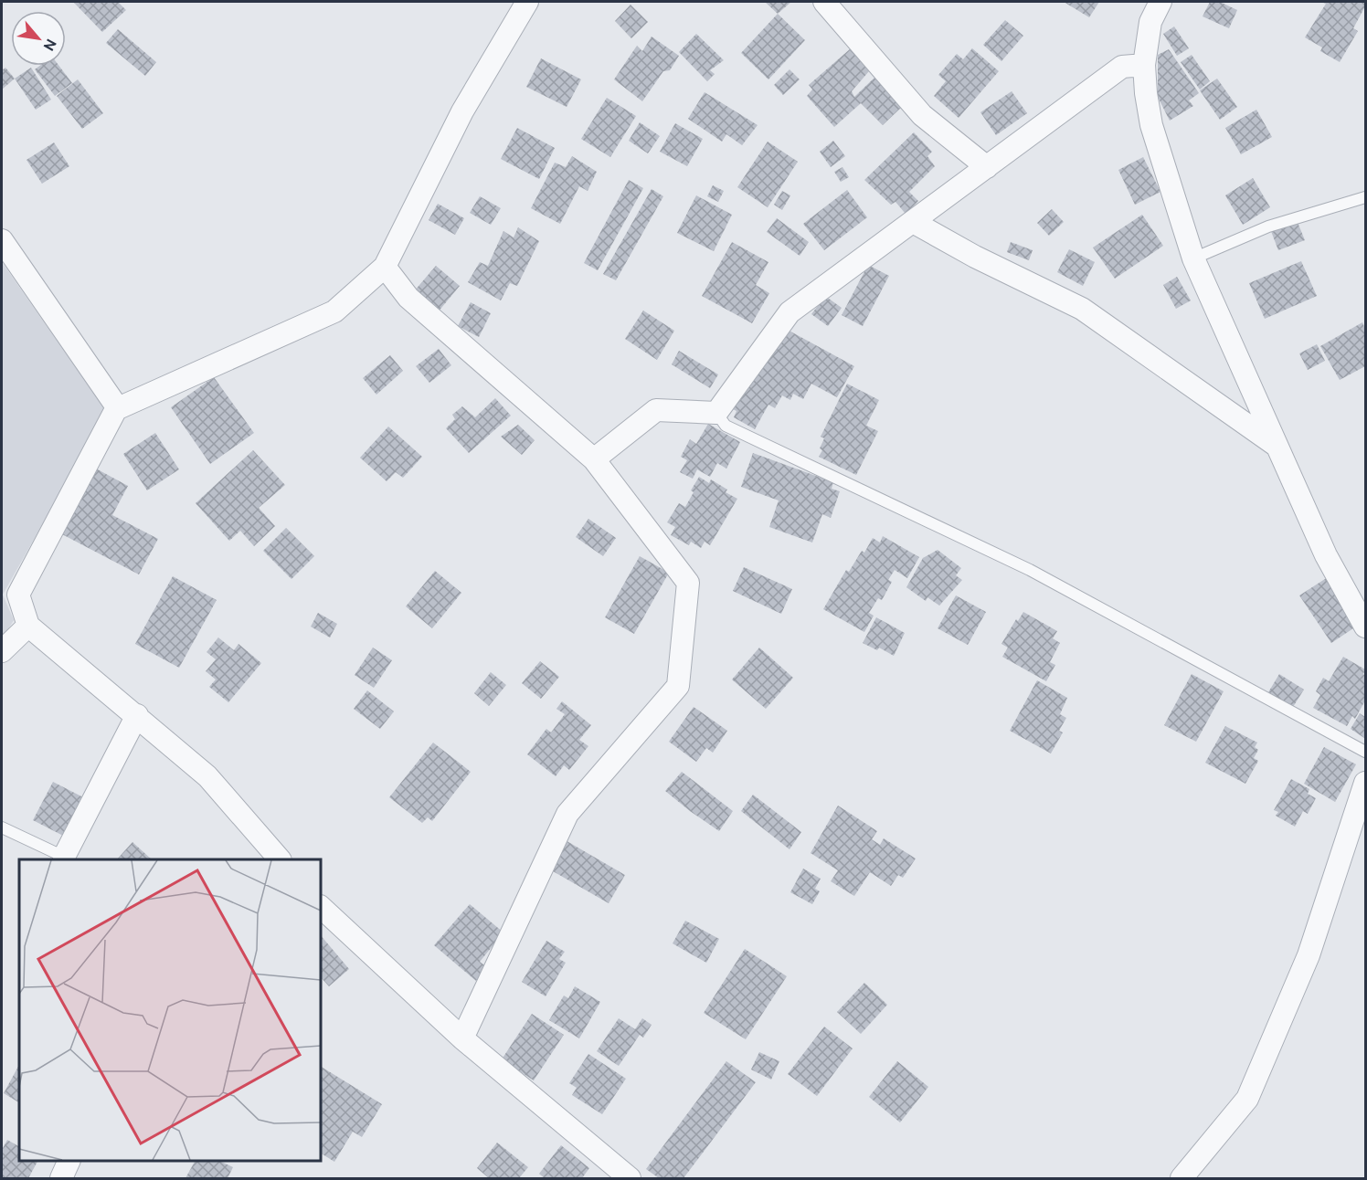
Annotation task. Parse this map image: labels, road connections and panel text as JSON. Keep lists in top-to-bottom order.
{
  "north": "bottom right"
}
